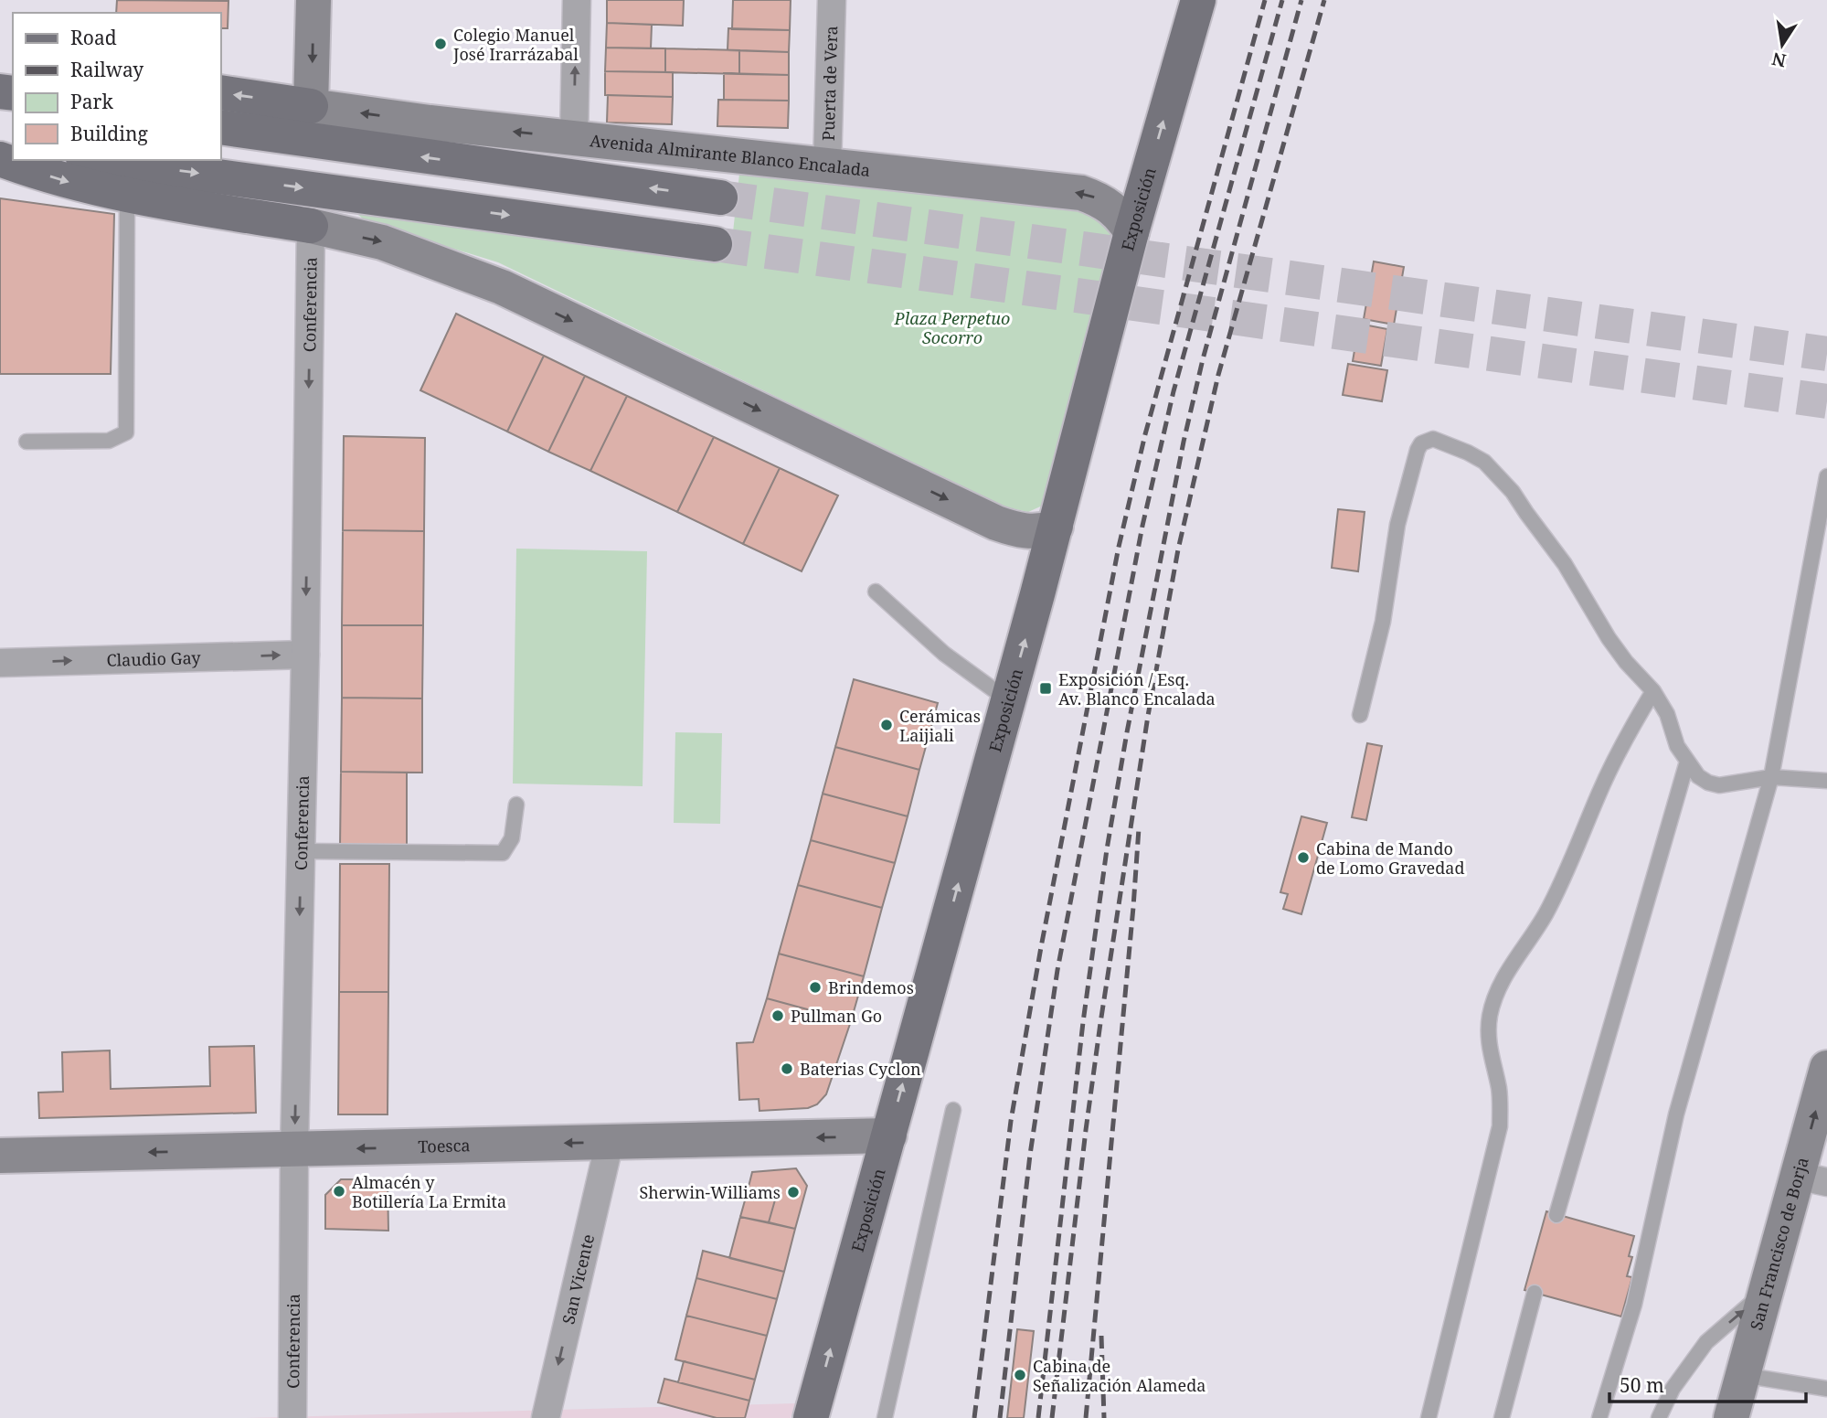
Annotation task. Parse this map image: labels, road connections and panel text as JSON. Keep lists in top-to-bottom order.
{
  "streets": {
    "main road": ["Exposición"],
    "street": [
      "Puerta de Vera",
      "Avenida Almirante Blanco Encalada",
      "Conferencia",
      "Claudio Gay",
      "Toesca",
      "San Francisco de Borja",
      "San Vicente"
    ]
  },
  "crossings": [
    ["Puerta de Vera", "Avenida Almirante Blanco Encalada"],
    ["Avenida Almirante Blanco Encalada", "Exposición"],
    ["Exposición", "Toesca"],
    ["Conferencia", "Claudio Gay"],
    ["Conferencia", "Toesca"],
    ["Toesca", "San Vicente"]
  ],
  "one_way": [
    "Exposición",
    "Conferencia",
    "Claudio Gay",
    "Toesca",
    "San Vicente"
  ],
  "parks": ["Plaza Perpetuo Socorro"],
  "places": {
    "other": [
      "Colegio Manuel José Irarrázabal",
      "Cerámicas Laijiali",
      "Cabina de Mando de Lomo Gravedad",
      "Brindemos",
      "Pullman Go",
      "Baterias Cyclon",
      "Almacén y Botillería La Ermita",
      "Sherwin-Williams",
      "Cabina de Señalización Alameda"
    ],
    "transit": ["Exposición / Esq. Av. Blanco Encalada"]
  },
  "legend": [
    "Road",
    "Railway",
    "Park",
    "Building"
  ],
  "scale_bar": "50 m",
  "north": "bottom"
}
